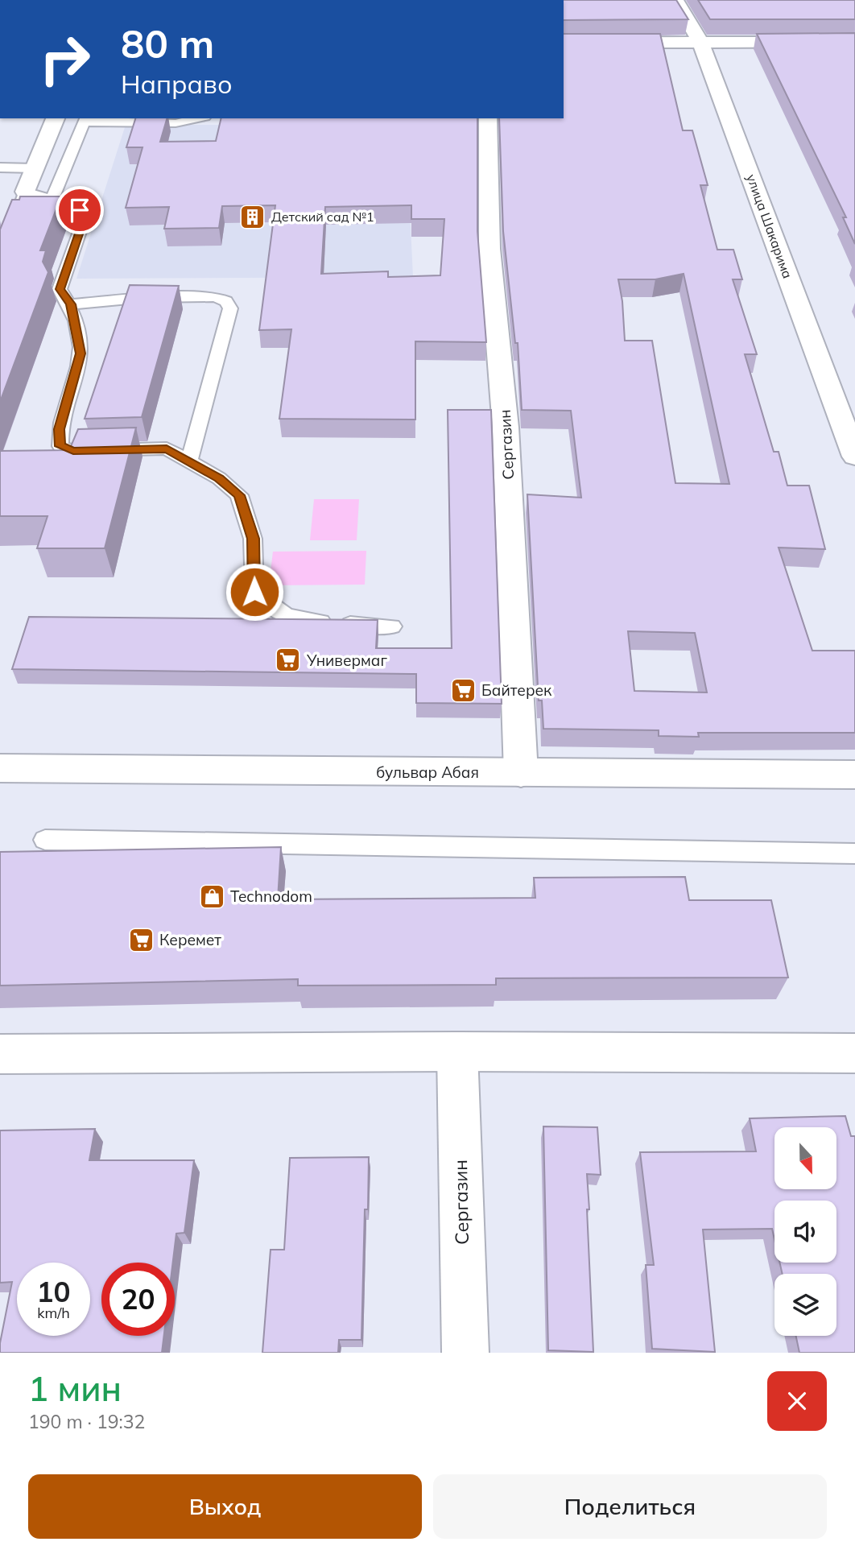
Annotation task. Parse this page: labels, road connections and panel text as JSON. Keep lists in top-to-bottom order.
{
  "streets": {
    "street": ["улица Шакарима", "Сергазин", "бульвар Абая"]
  },
  "crossings": [
    ["Сергазин", "бульвар Абая"]
  ],
  "places": {
    "building": ["Детский сад №1"],
    "supermarket": ["Универмаг", "Байтерек", "Керемет"],
    "shop": ["Technodom"]
  },
  "north": "bottom",
  "page": {
    "turn": ["80 m", "Направо"],
    "speed": "10 km/h",
    "limit": "20",
    "heading": ["1 мин", "190 m · 19:32"],
    "buttons": ["Выход", "Поделиться"]
  }
}
